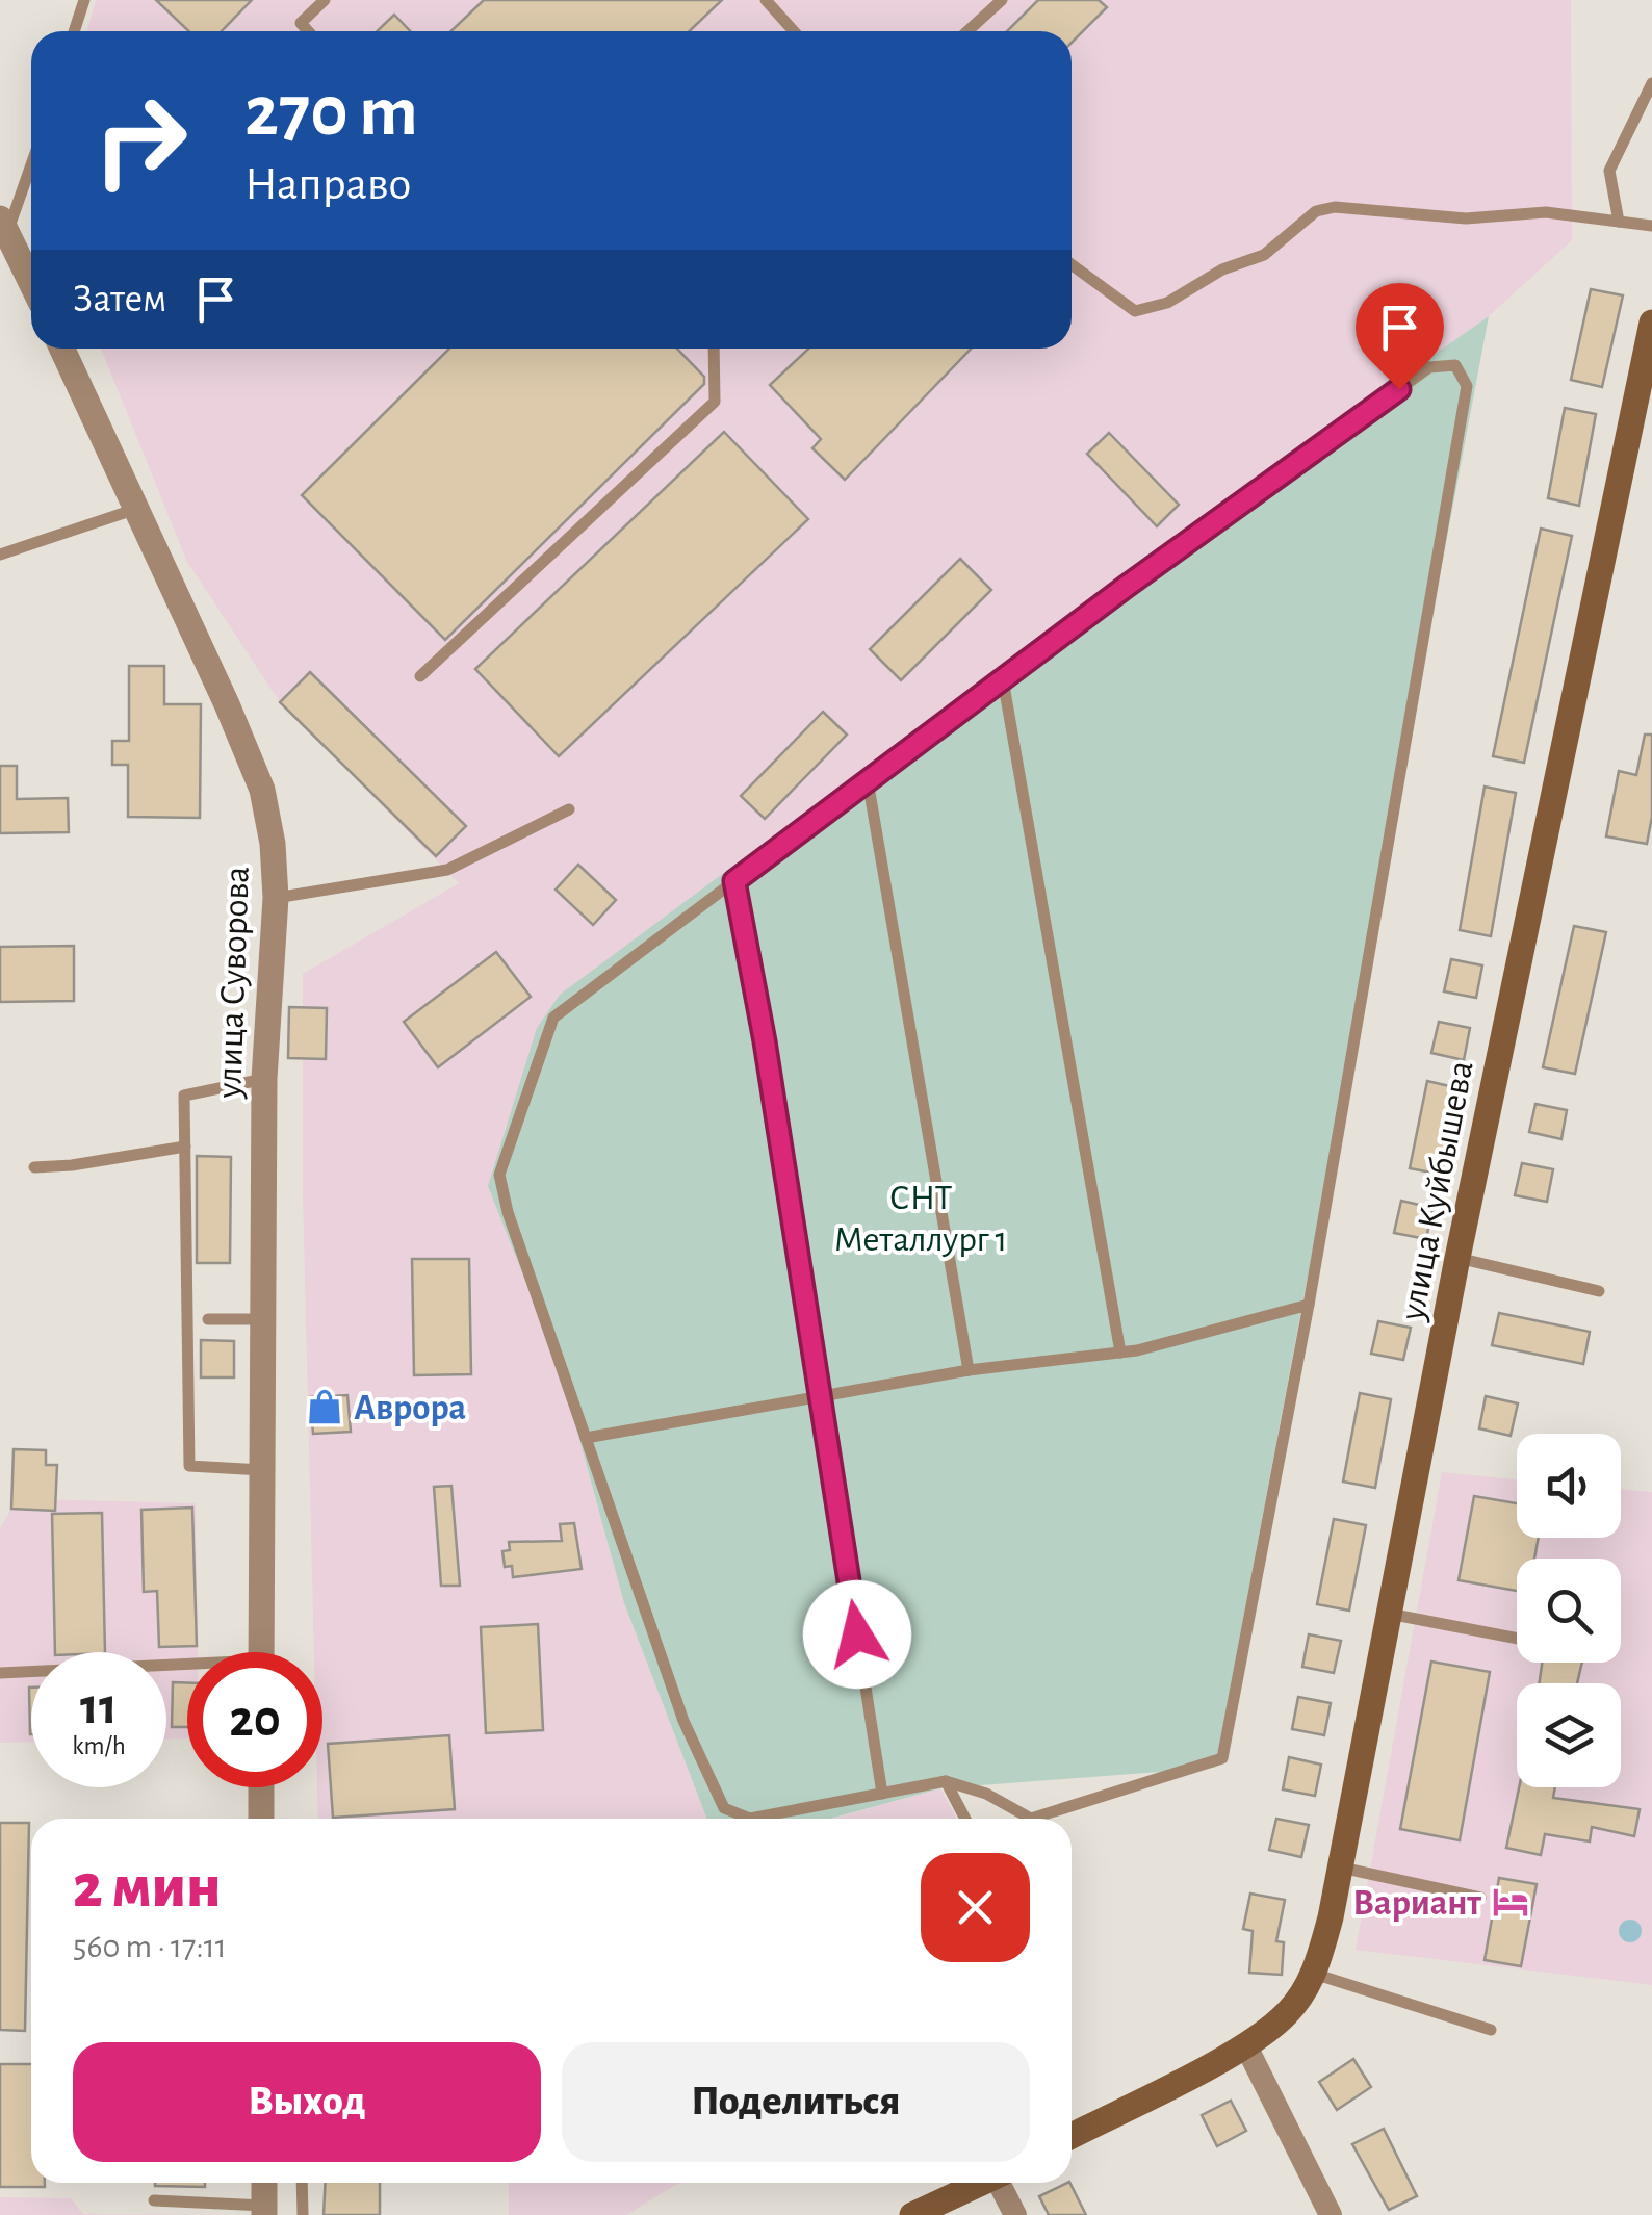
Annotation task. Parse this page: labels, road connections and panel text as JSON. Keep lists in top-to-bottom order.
{
  "streets": {
    "main road": ["улица Куйбышева"],
    "street": ["улица Суворова"]
  },
  "parks": ["СНТ Металлург 1"],
  "places": {
    "shop": ["Аврора"],
    "hotel": ["Вариант"]
  },
  "page": {
    "turn": ["270 m", "Направо"],
    "then": "Затем",
    "speed": "11 km/h",
    "limit": "20",
    "heading": ["2 мин", "560 m · 17:11"],
    "buttons": ["Выход", "Поделиться"]
  }
}
